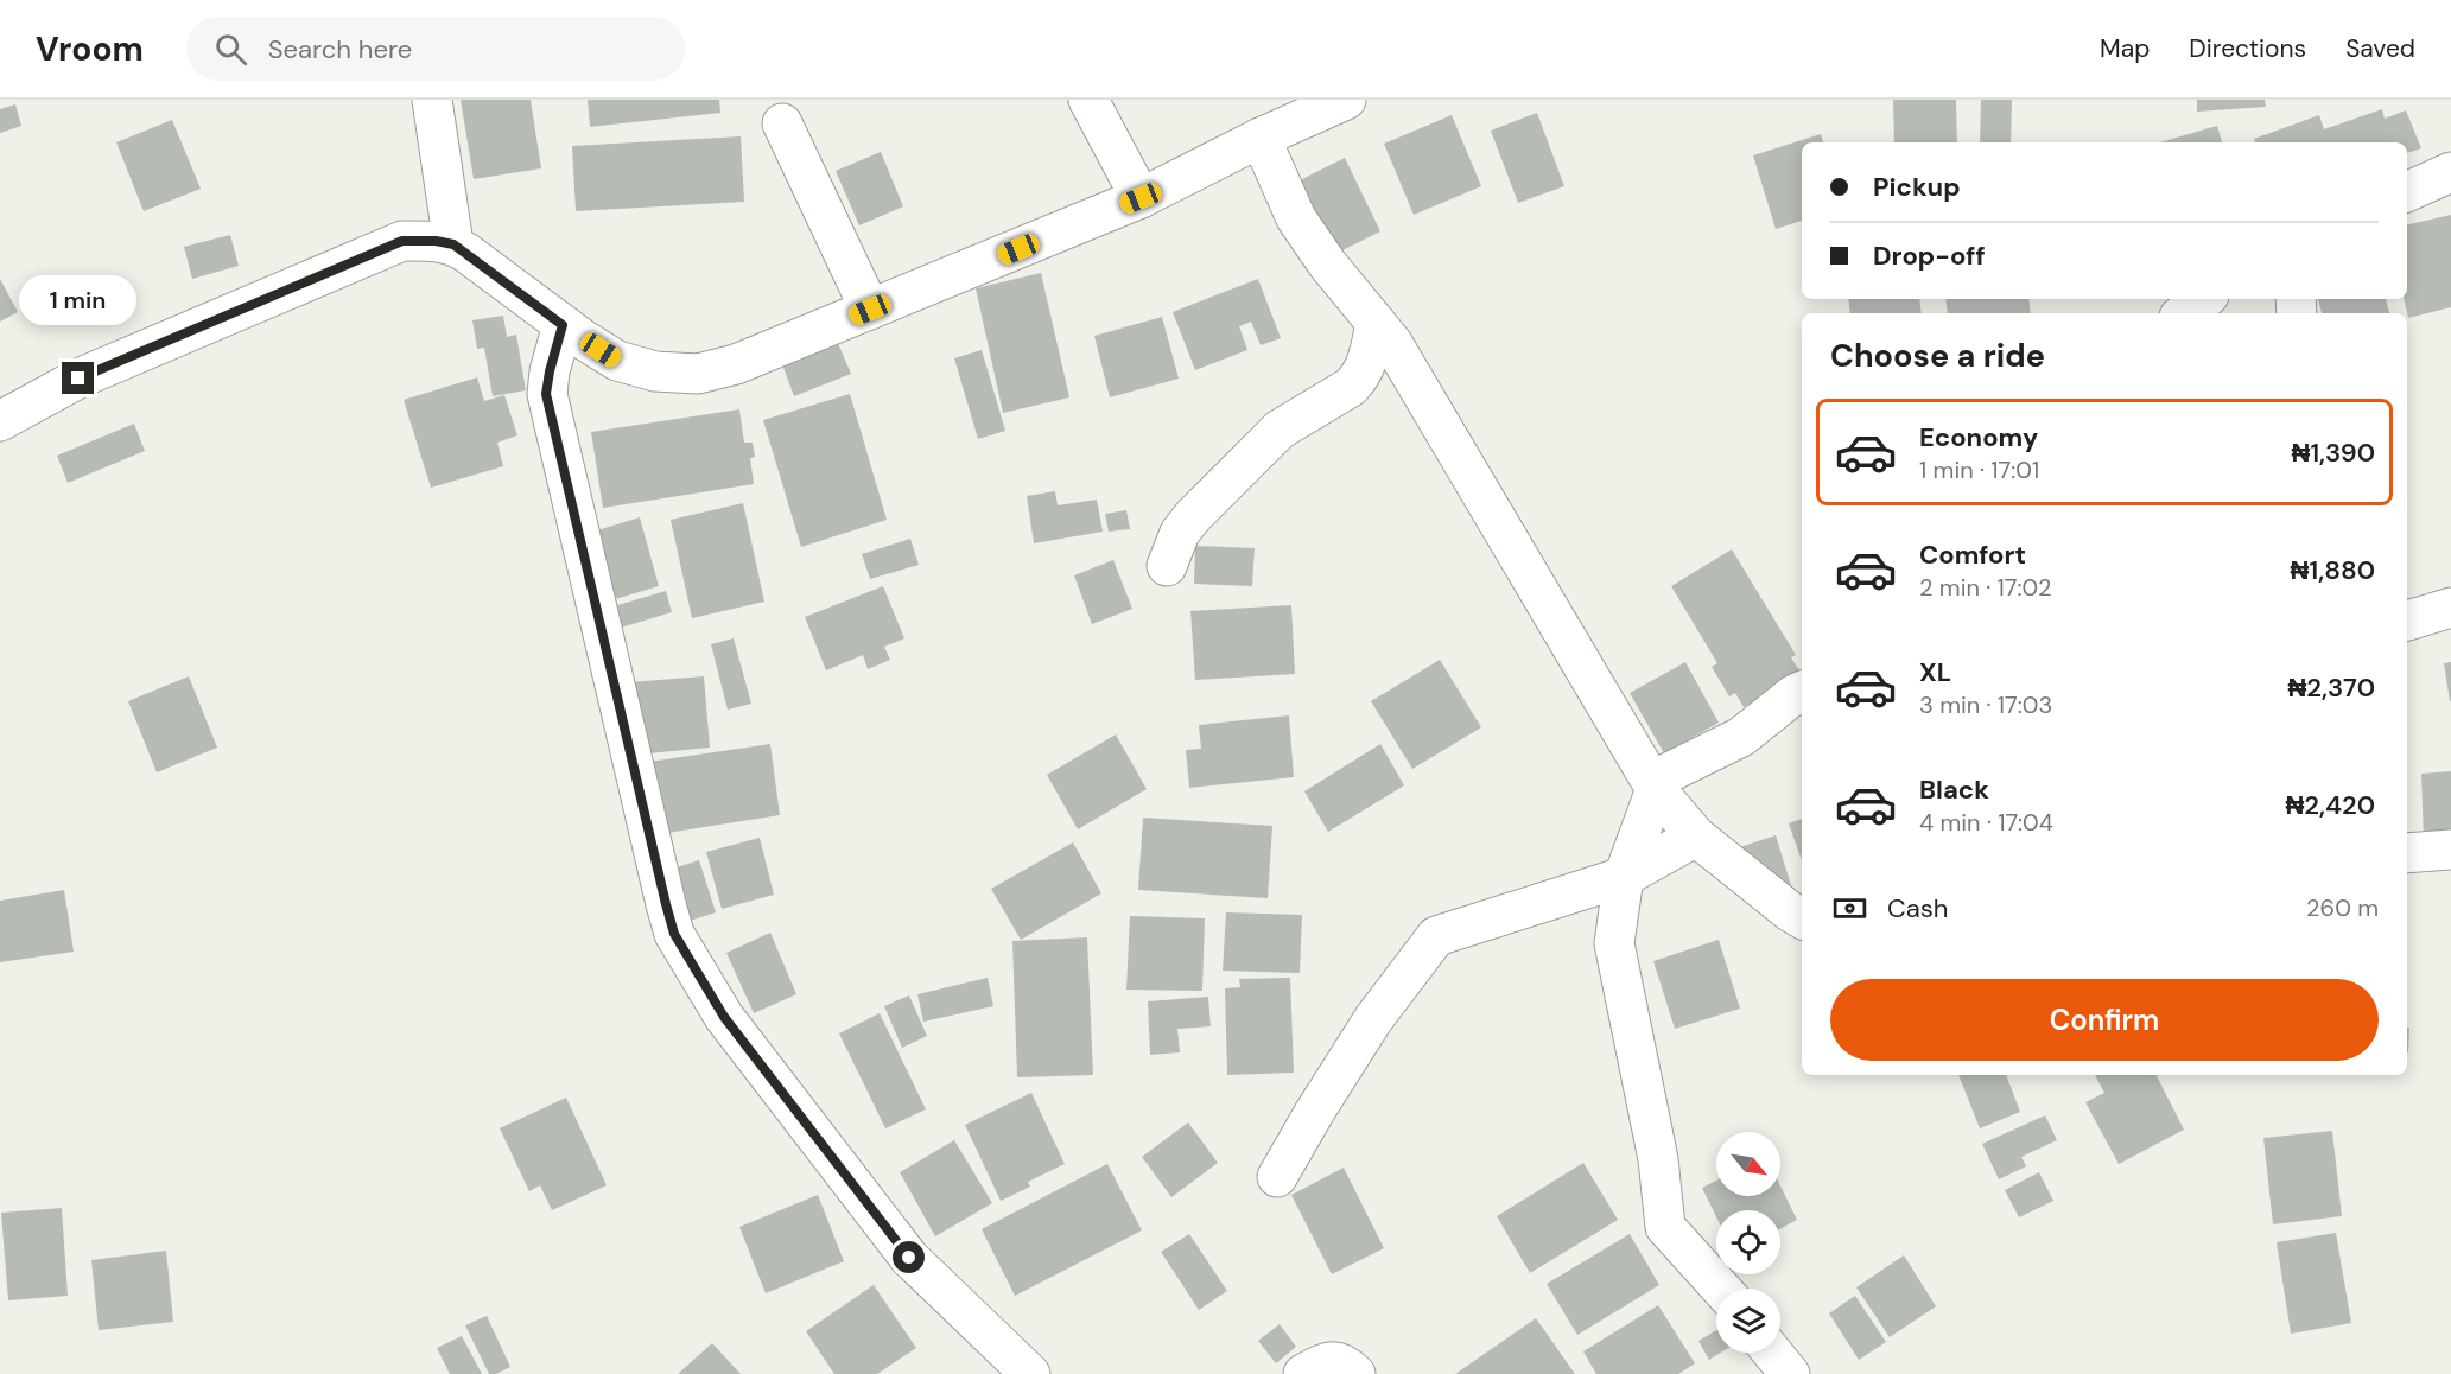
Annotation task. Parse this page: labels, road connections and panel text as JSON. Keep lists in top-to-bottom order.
{
  "north": "bottom right",
  "page": {
    "header": "Vroom",
    "search": "Search here",
    "nav": ["Map", "Directions", "Saved"],
    "banner": ["Pickup", "Drop-off"],
    "bubble": "1 min",
    "heading": "Choose a ride",
    "list": [
      {
        "name": "Economy",
        "note": "1 min · 17:01",
        "value": "₦1,390"
      },
      {
        "name": "Comfort",
        "note": "2 min · 17:02",
        "value": "₦1,880"
      },
      {
        "name": "XL",
        "note": "3 min · 17:03",
        "value": "₦2,370"
      },
      {
        "name": "Black",
        "note": "4 min · 17:04",
        "value": "₦2,420"
      }
    ],
    "pay": ["Cash", "260 m"],
    "buttons": "Confirm"
  }
}
